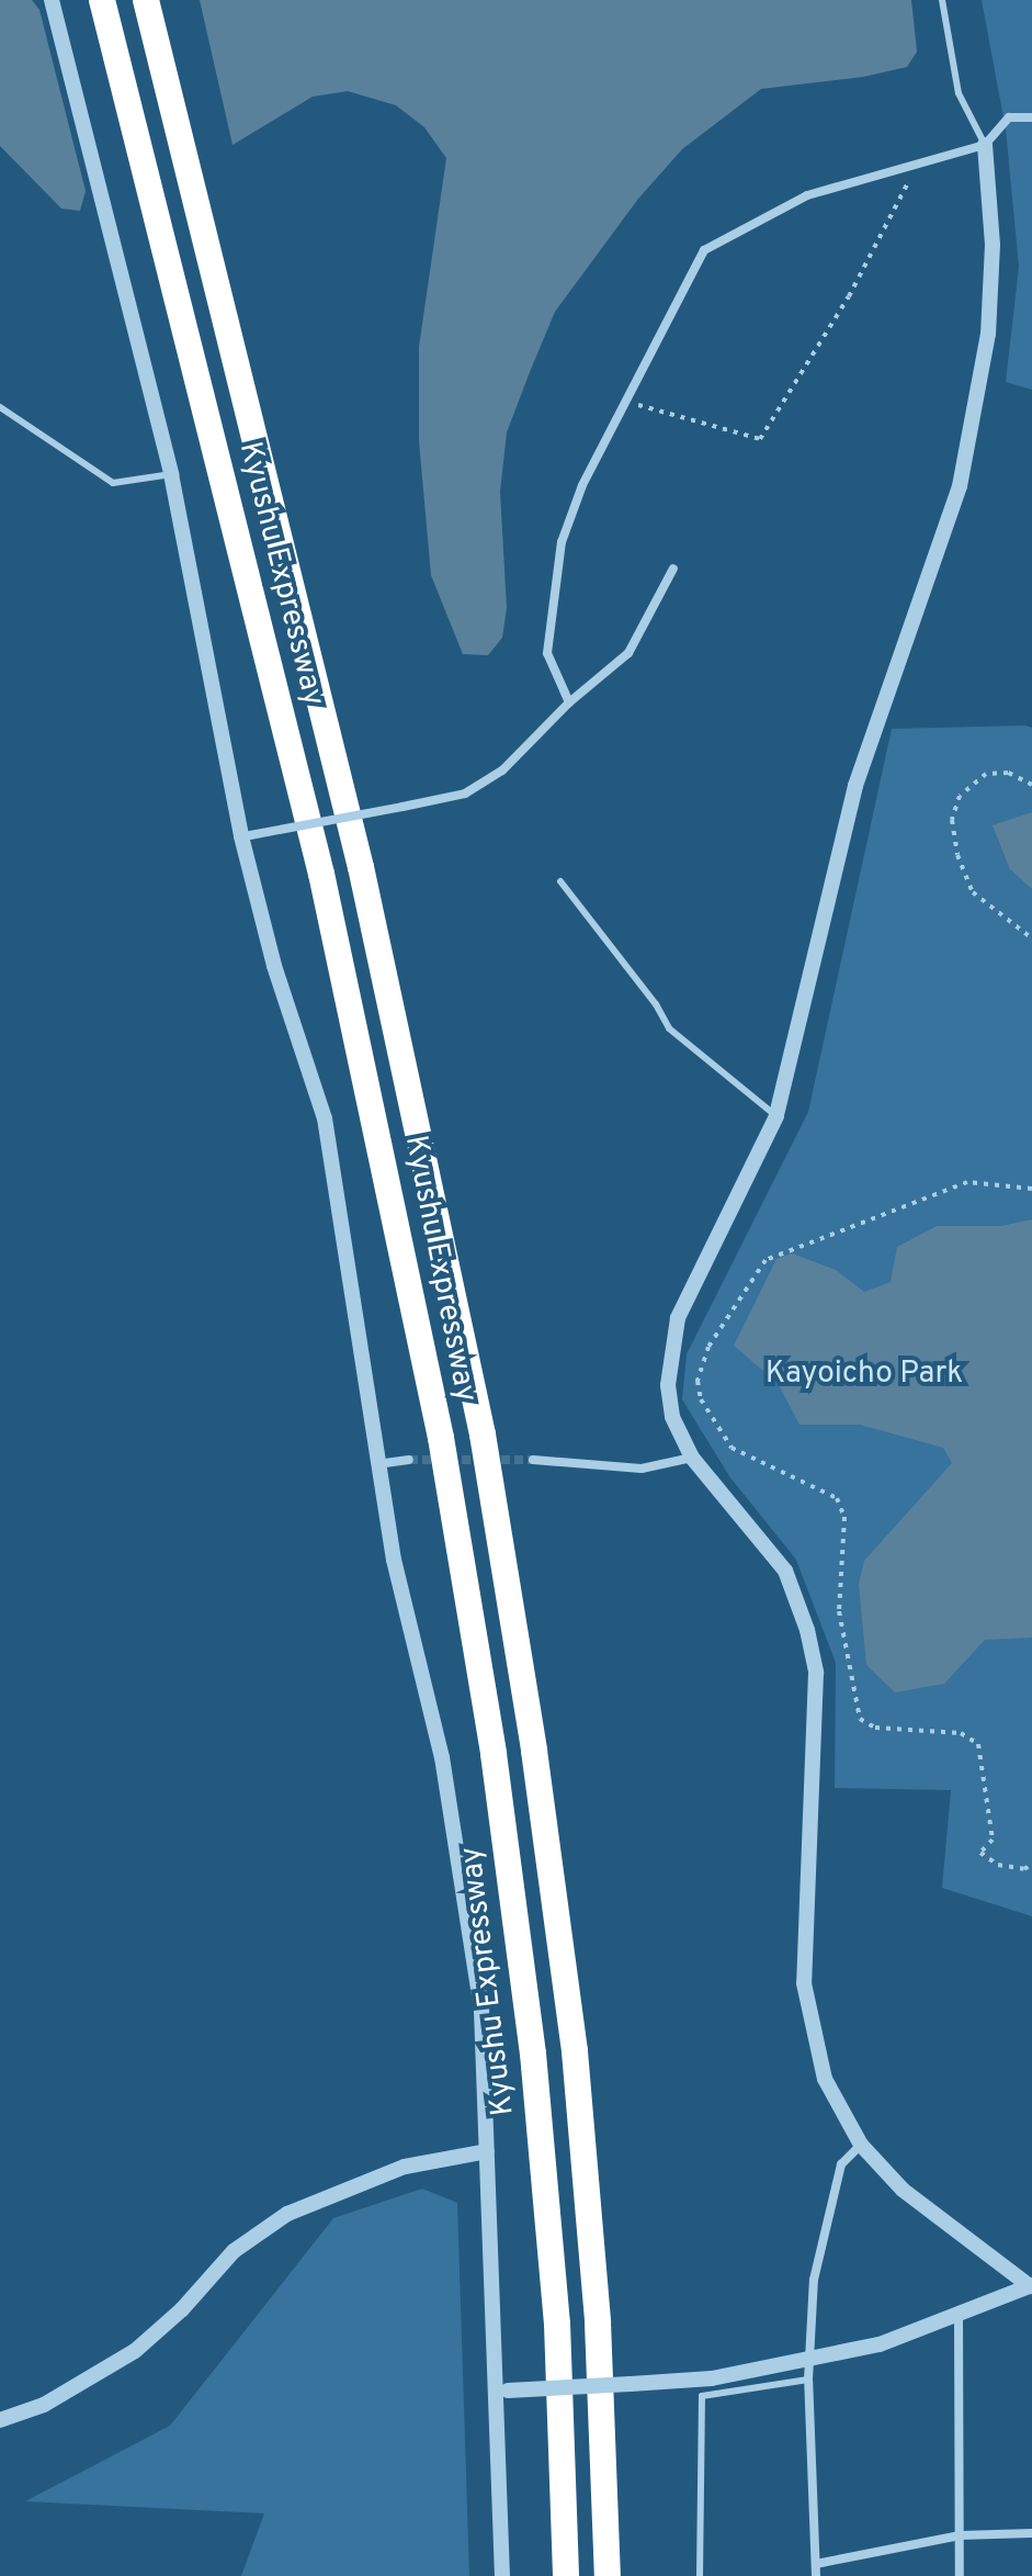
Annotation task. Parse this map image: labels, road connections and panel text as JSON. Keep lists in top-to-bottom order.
{
  "streets": {
    "highway": ["Kyushu Expressway"]
  },
  "parks": ["Kayoicho Park"]
}
